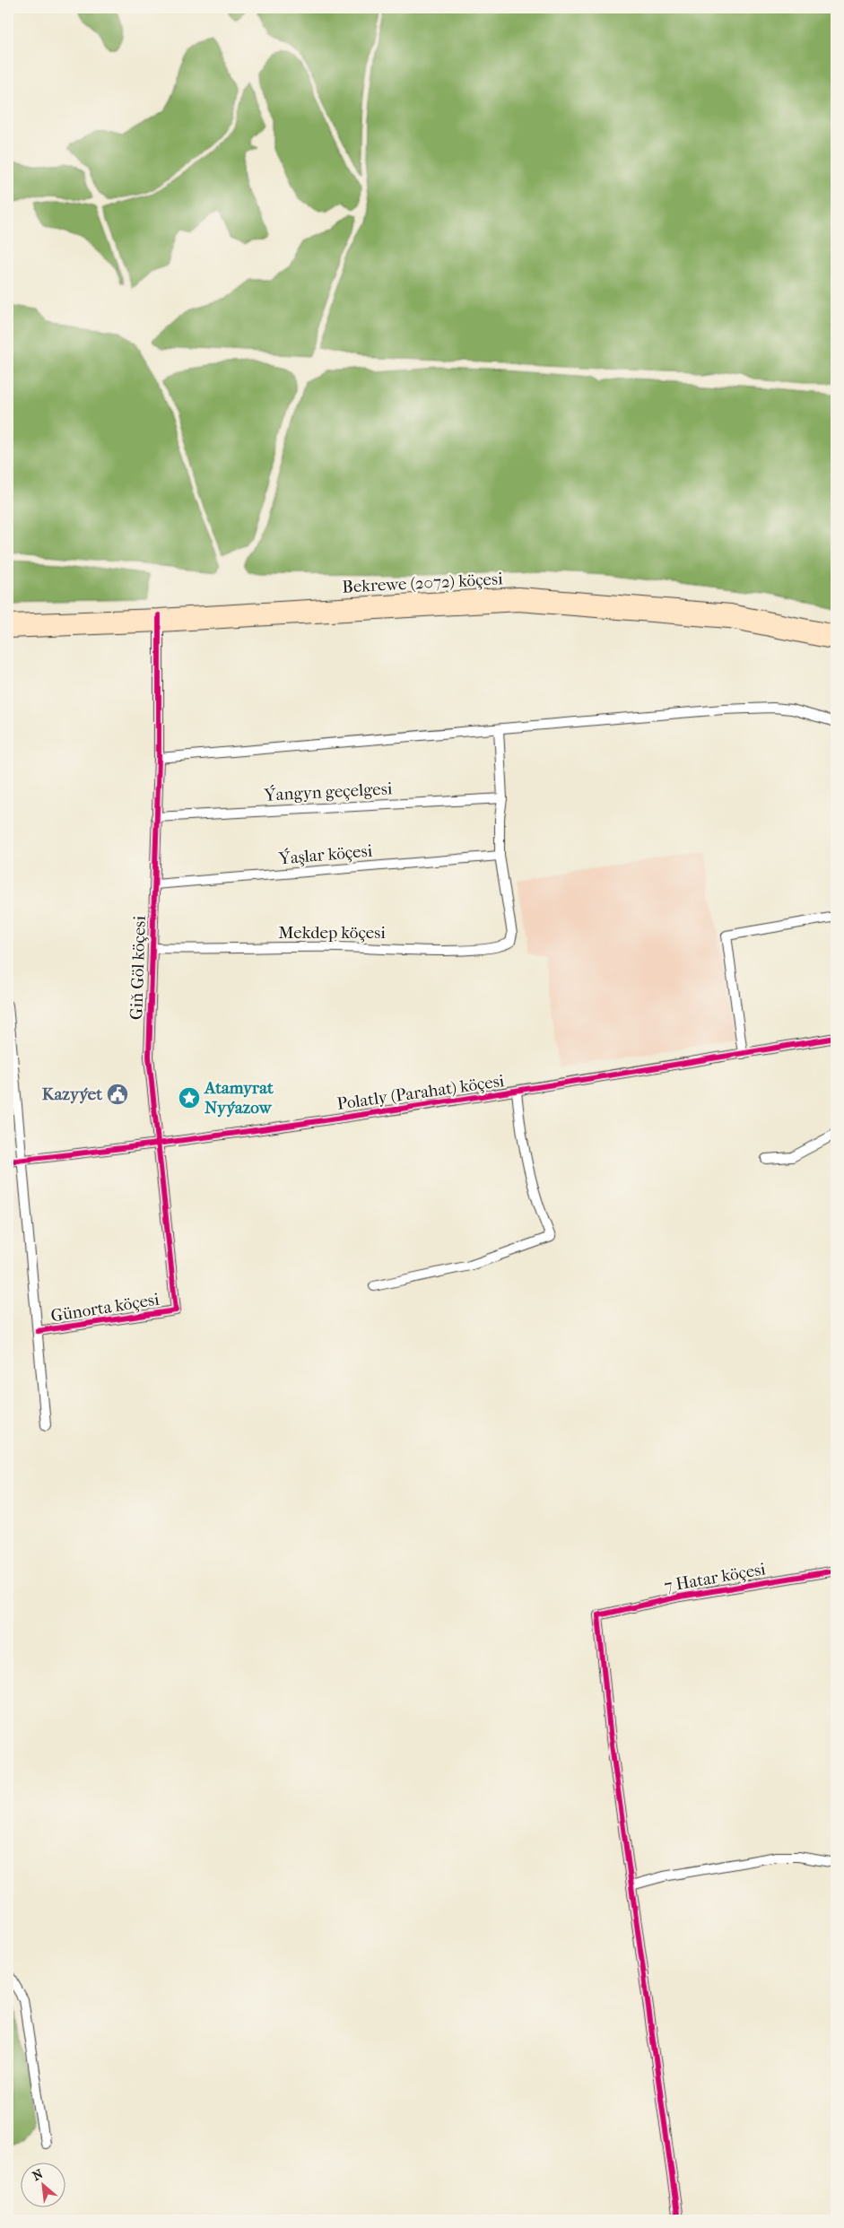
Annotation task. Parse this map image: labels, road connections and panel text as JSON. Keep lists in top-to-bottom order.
{
  "streets": {
    "main road": ["Bekrewe (2072) köçesi"],
    "street": [
      "Ýangyn geçelgesi",
      "Ýaşlar köçesi",
      "Mekdep köçesi",
      "Giň Göl köçesi",
      "Polatly (Parahat) köçesi",
      "Günorta köçesi",
      "7 Hatar köçesi"
    ]
  },
  "crossings": [
    ["Bekrewe (2072) köçesi", "Giň Göl köçesi"],
    ["Ýangyn geçelgesi", "Giň Göl köçesi"],
    ["Ýaşlar köçesi", "Mekdep köçesi"],
    ["Ýaşlar köçesi", "Giň Göl köçesi"],
    ["Mekdep köçesi", "Giň Göl köçesi"],
    ["Giň Göl köçesi", "Polatly (Parahat) köçesi"],
    ["Giň Göl köçesi", "Günorta köçesi"]
  ],
  "places": {
    "public building": ["Kazyýet"],
    "place": ["Atamyrat Nyýazow"]
  },
  "north": "top left"
}
